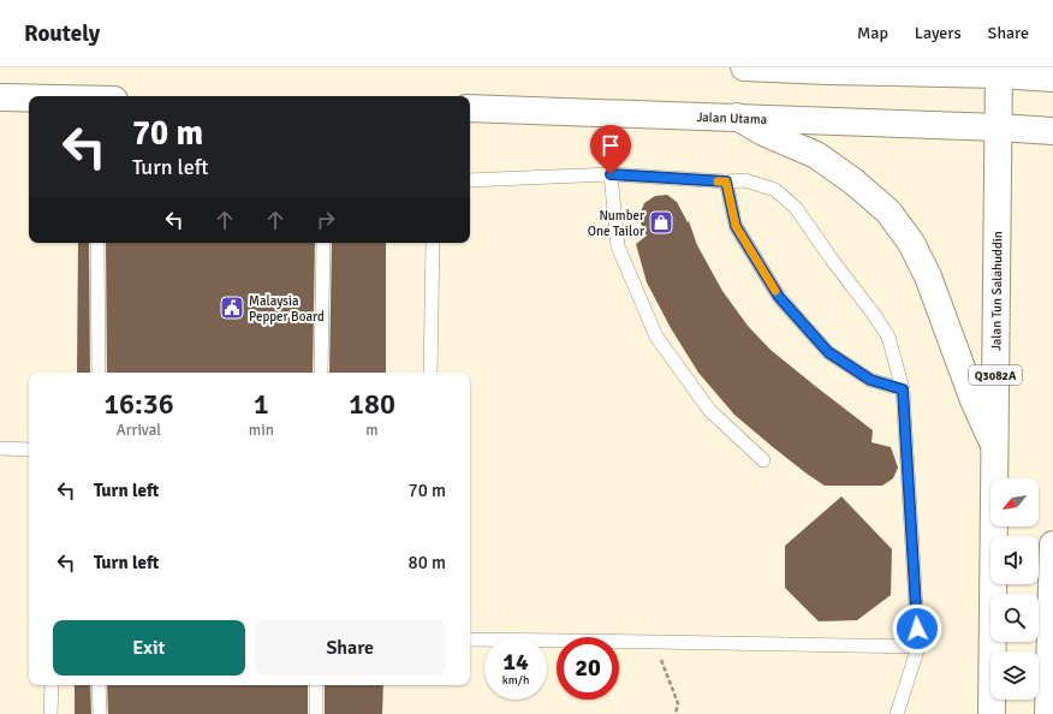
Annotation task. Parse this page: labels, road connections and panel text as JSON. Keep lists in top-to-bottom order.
{
  "streets": {
    "main road": ["Jalan Utama", "Jalan Tun Salahuddin", "Q3082A"]
  },
  "crossings": [
    ["Jalan Utama", "Jalan Tun Salahuddin"]
  ],
  "places": {
    "shop": ["Number One Tailor"],
    "public building": ["Malaysia Pepper Board"]
  },
  "north": "bottom left",
  "page": {
    "header": "Routely",
    "nav": ["Map", "Layers", "Share"],
    "turn": ["70 m", "Turn left"],
    "eta": [
      "16:36",
      "Arrival",
      "1",
      "min",
      "180",
      "m"
    ],
    "list": [
      {
        "name": "Turn left",
        "value": "70 m"
      },
      {
        "name": "Turn left",
        "value": "80 m"
      }
    ],
    "buttons": ["Exit", "Share"],
    "speed": "14 km/h",
    "limit": "20"
  }
}
